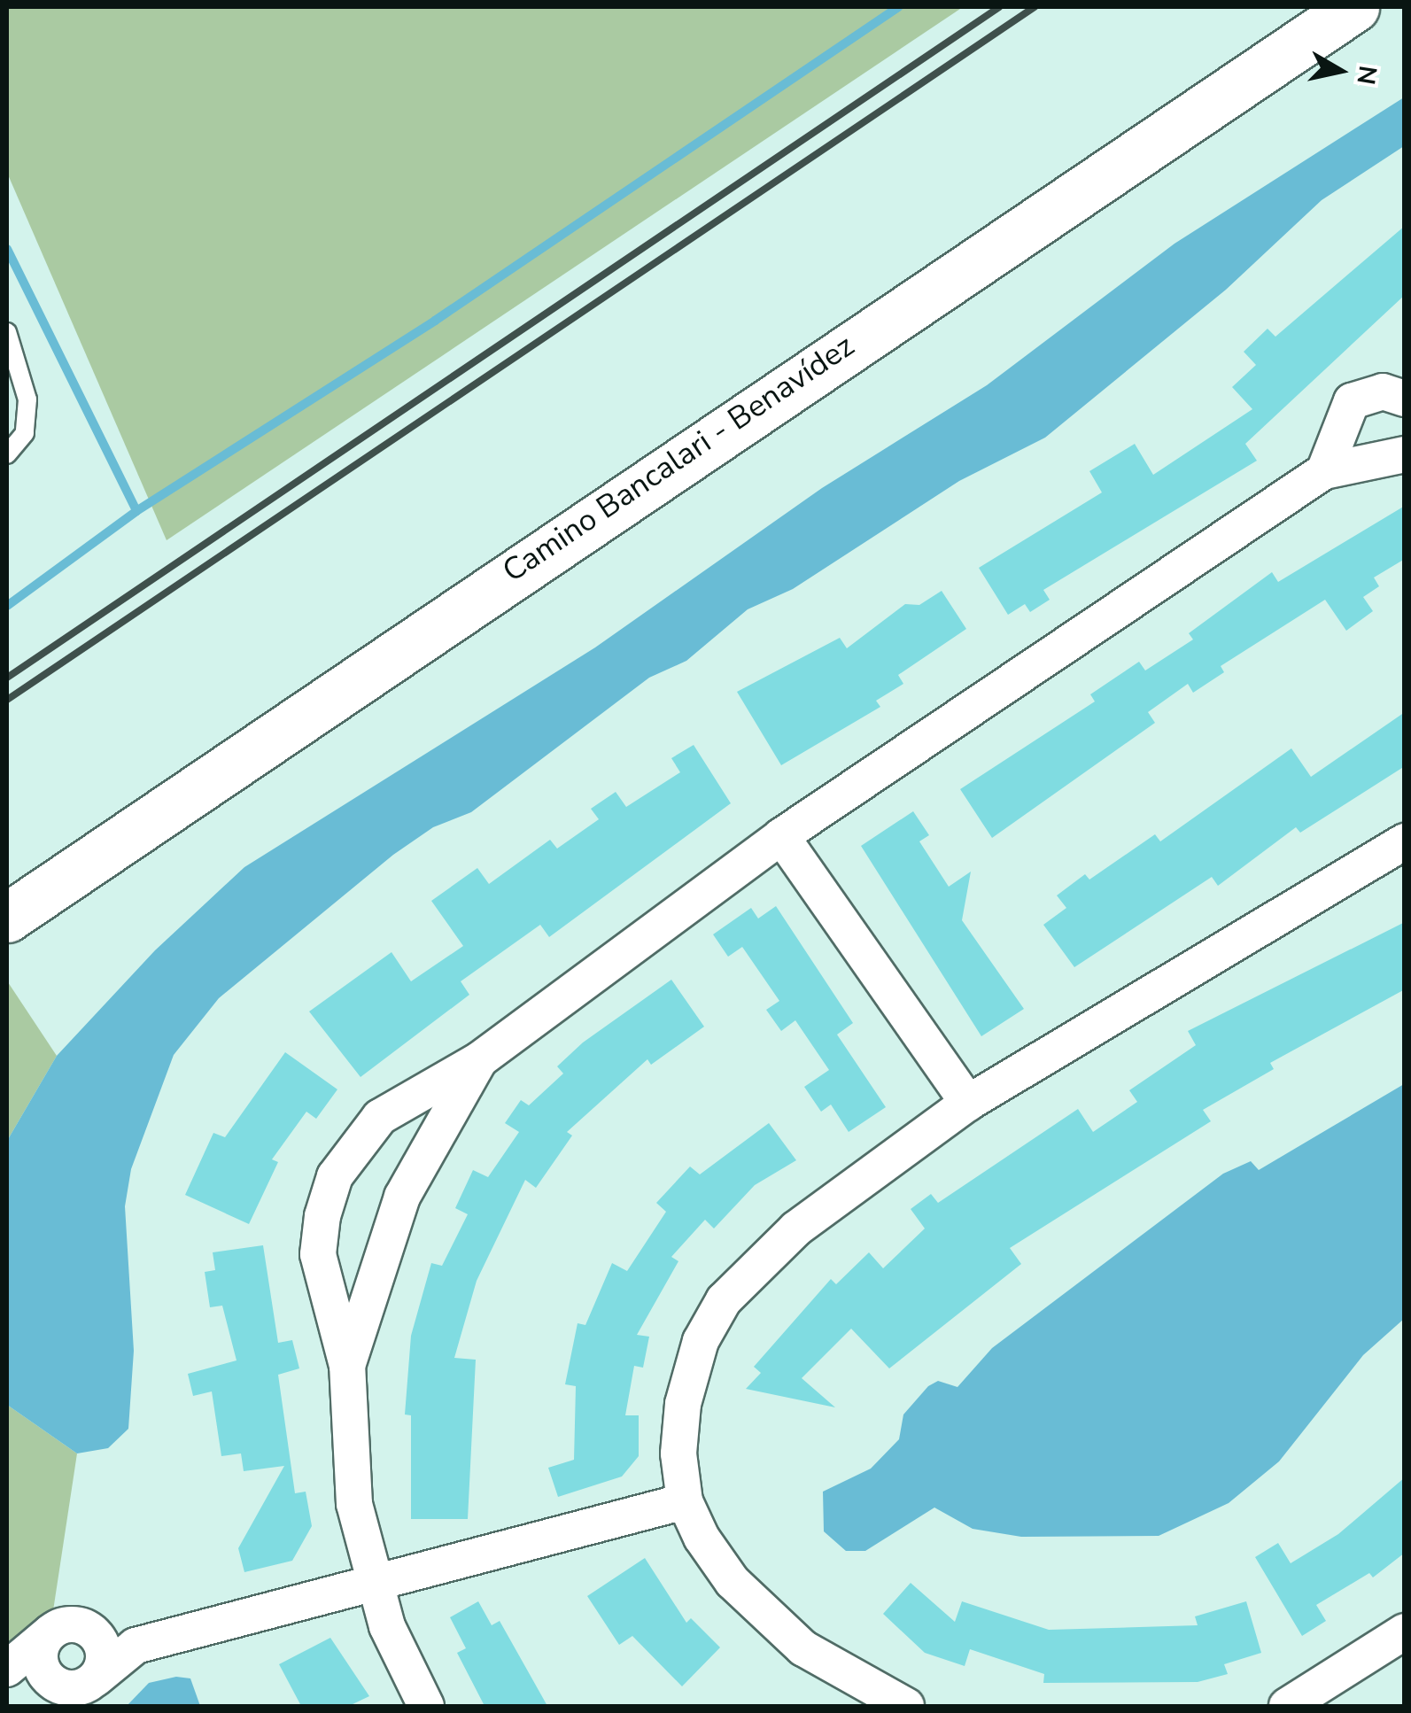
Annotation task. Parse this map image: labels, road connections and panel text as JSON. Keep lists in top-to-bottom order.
{
  "streets": {
    "main road": ["Camino Bancalari - Benavídez"]
  },
  "north": "right"
}
